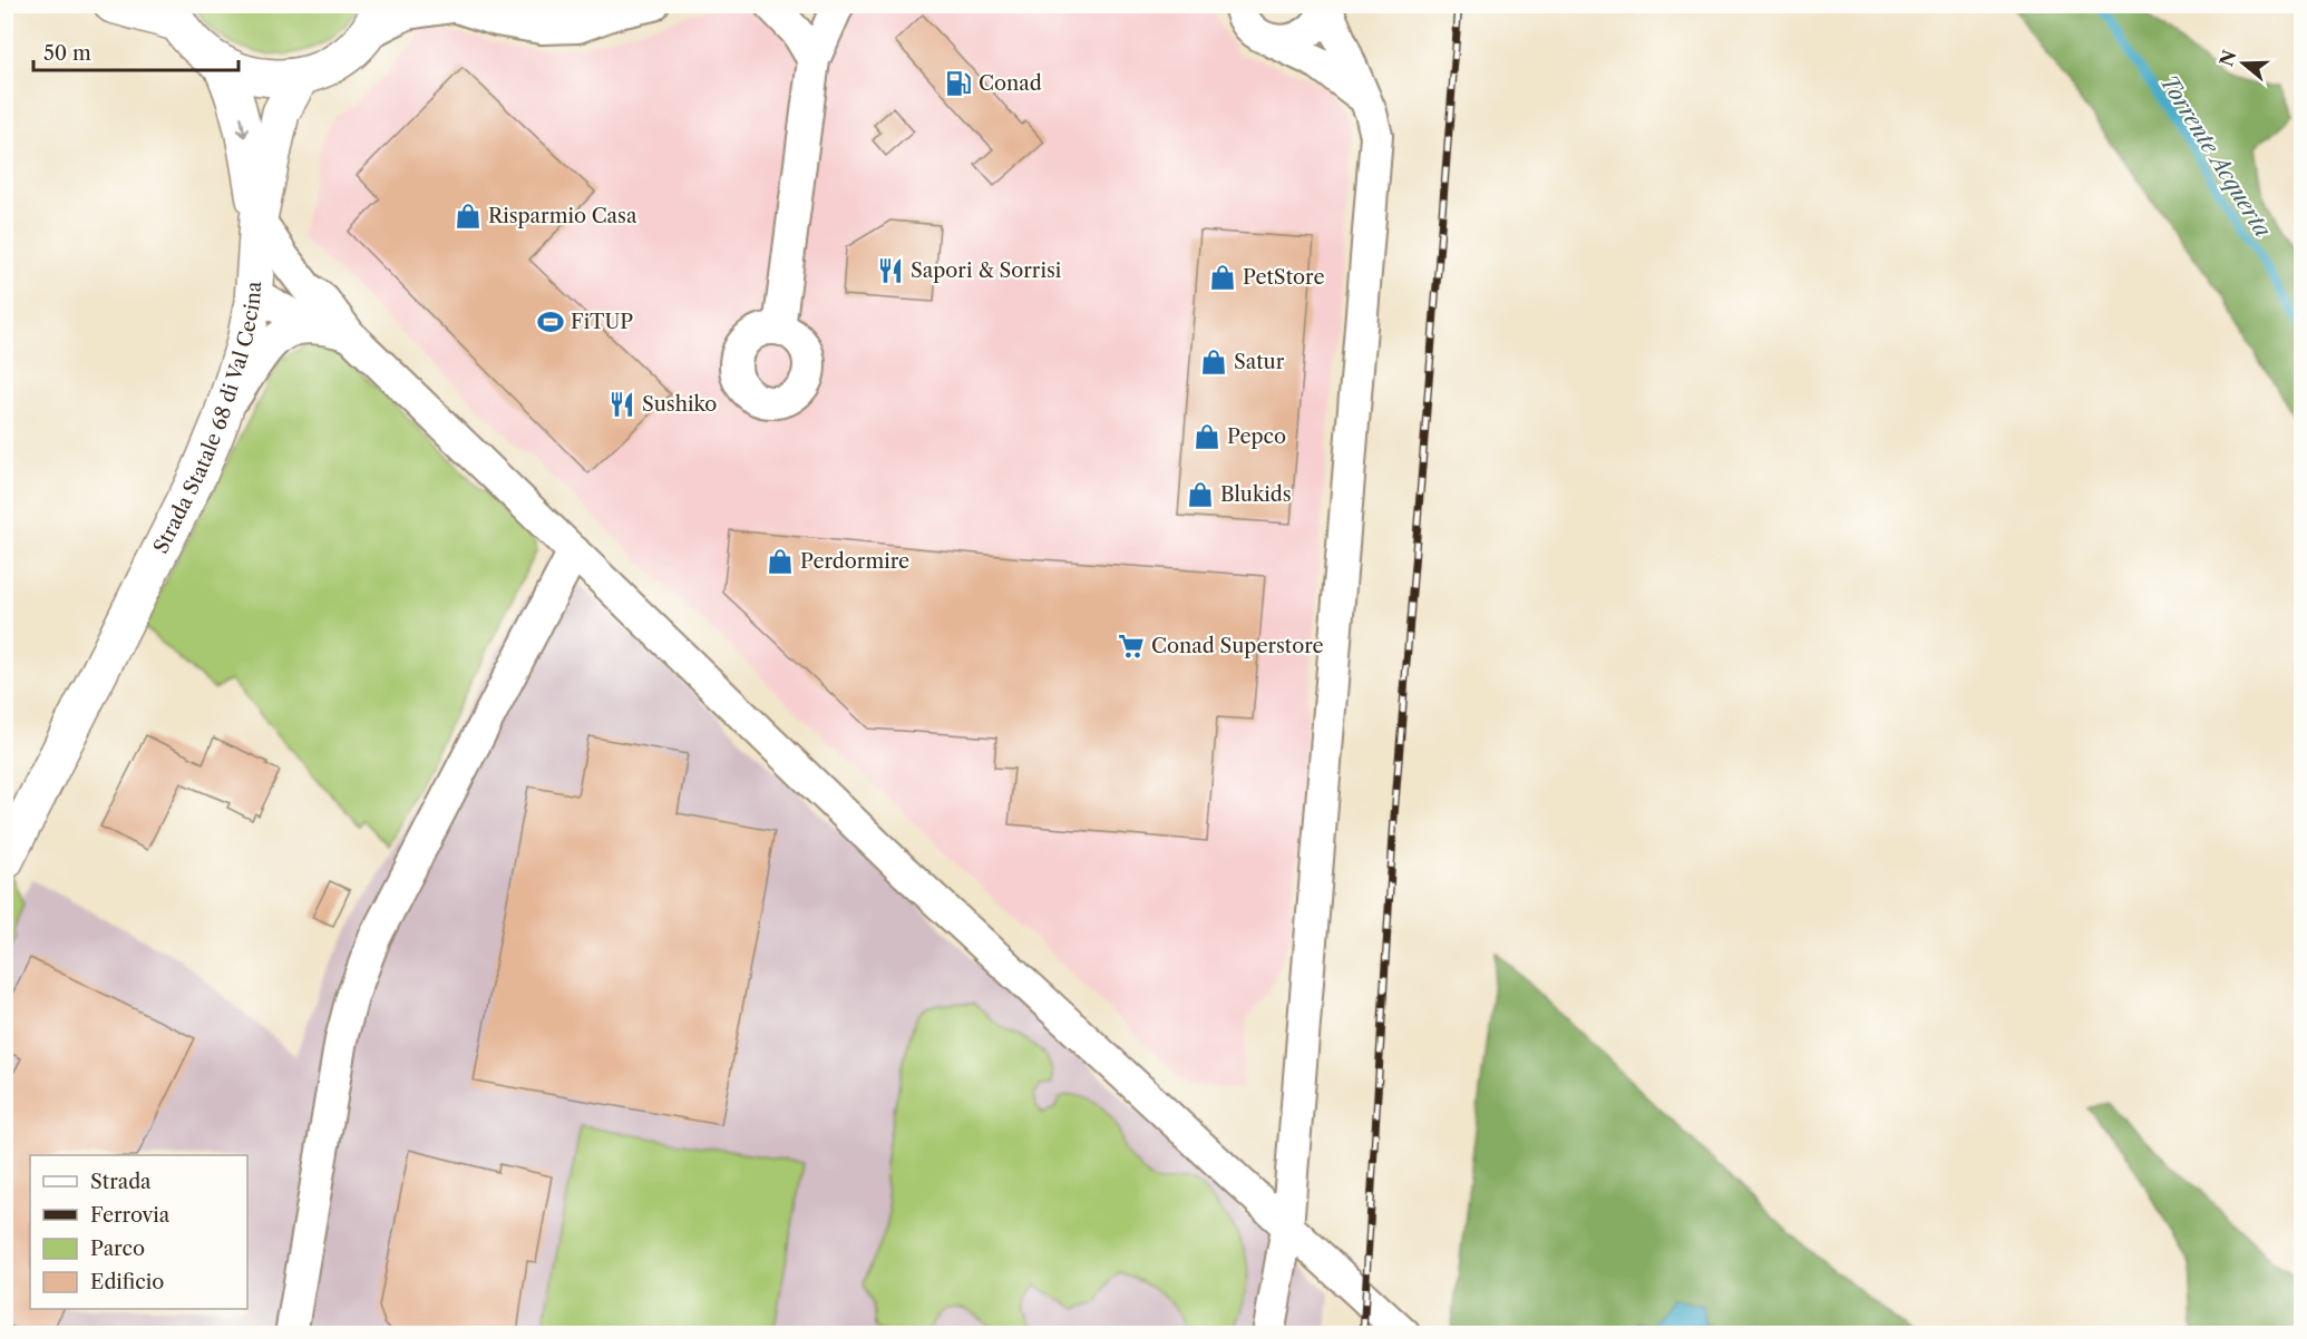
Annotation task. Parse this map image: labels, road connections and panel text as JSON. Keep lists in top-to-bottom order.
{
  "streets": {
    "main road": ["Strada Statale 68 di Val Cecina"]
  },
  "water": ["Torrente Acquerta"],
  "places": {
    "fuel station": ["Conad"],
    "shop": [
      "Risparmio Casa",
      "PetStore",
      "Satur",
      "Pepco",
      "Blukids",
      "Perdormire"
    ],
    "restaurant": ["Sapori & Sorrisi", "Sushiko"],
    "sports": ["FiTUP"],
    "supermarket": ["Conad Superstore"]
  },
  "legend": [
    "Strada",
    "Ferrovia",
    "Parco",
    "Edificio"
  ],
  "scale_bar": "50 m",
  "north": "left"
}
